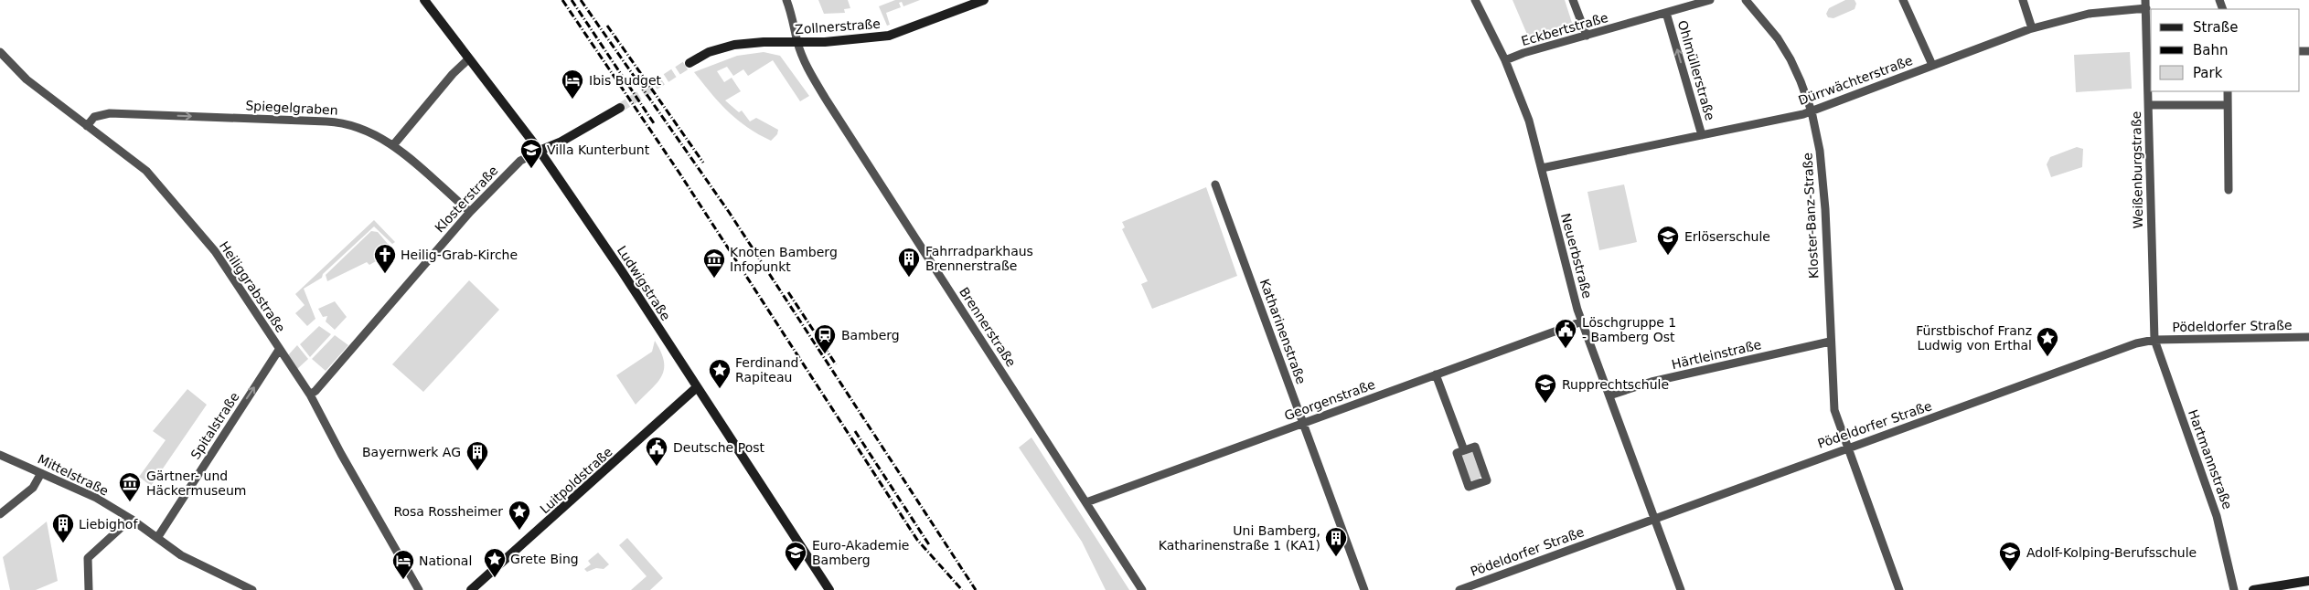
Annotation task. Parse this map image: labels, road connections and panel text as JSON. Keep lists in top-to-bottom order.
{
  "streets": {
    "street": [
      "Zollnerstraße",
      "Eckbertstraße",
      "Ohlmüllerstraße",
      "Dürrwächterstraße",
      "Spiegelgraben",
      "Weißenburgstraße",
      "Klosterstraße",
      "Kloster-Banz-Straße",
      "Neuerbstraße",
      "Ludwigstraße",
      "Heiliggrabstraße",
      "Pödeldorfer Straße",
      "Brennerstraße",
      "Katharinenstraße",
      "Härtleinstraße",
      "Georgenstraße",
      "Spitalstraße",
      "Hartmannstraße",
      "Mittelstraße",
      "Luitpoldstraße"
    ]
  },
  "crossings": [
    ["Zollnerstraße", "Brennerstraße"],
    ["Eckbertstraße", "Ohlmüllerstraße"],
    ["Eckbertstraße", "Neuerbstraße"],
    ["Ohlmüllerstraße", "Dürrwächterstraße"],
    ["Dürrwächterstraße", "Weißenburgstraße"],
    ["Dürrwächterstraße", "Kloster-Banz-Straße"],
    ["Dürrwächterstraße", "Neuerbstraße"],
    ["Spiegelgraben", "Klosterstraße"],
    ["Spiegelgraben", "Heiliggrabstraße"],
    ["Weißenburgstraße", "Pödeldorfer Straße"],
    ["Weißenburgstraße", "Hartmannstraße"],
    ["Klosterstraße", "Ludwigstraße"],
    ["Klosterstraße", "Heiliggrabstraße"],
    ["Kloster-Banz-Straße", "Pödeldorfer Straße"],
    ["Kloster-Banz-Straße", "Härtleinstraße"],
    ["Neuerbstraße", "Pödeldorfer Straße"],
    ["Neuerbstraße", "Härtleinstraße"],
    ["Neuerbstraße", "Georgenstraße"],
    ["Ludwigstraße", "Luitpoldstraße"],
    ["Heiliggrabstraße", "Spitalstraße"],
    ["Pödeldorfer Straße", "Hartmannstraße"],
    ["Brennerstraße", "Georgenstraße"],
    ["Katharinenstraße", "Georgenstraße"],
    ["Spitalstraße", "Mittelstraße"]
  ],
  "one_way": ["Ohlmüllerstraße", "Spiegelgraben", "Spitalstraße"],
  "places": {
    "hotel": ["Ibis Budget", "National"],
    "school or university": [
      "Villa Kunterbunt",
      "Erlöserschule",
      "Rupprechtschule",
      "Euro-Akademie Bamberg",
      "Adolf-Kolping-Berufsschule"
    ],
    "church": ["Heilig-Grab-Kirche"],
    "building": [
      "Fahrradparkhaus Brennerstraße",
      "Bayernwerk AG",
      "Liebighof",
      "Uni Bamberg, Katharinenstraße 1 (KA1)"
    ],
    "museum": ["Knoten Bamberg Infopunkt", "Gärtner- und Häckermuseum"],
    "public building": ["Löschgruppe 1 - Bamberg Ost", "Deutsche Post"],
    "station": ["Bamberg"],
    "place": [
      "Fürstbischof Franz Ludwig von Erthal",
      "Ferdinand Rapiteau",
      "Rosa Rossheimer",
      "Grete Bing"
    ]
  },
  "legend": ["Straße", "Bahn", "Park"]
}
